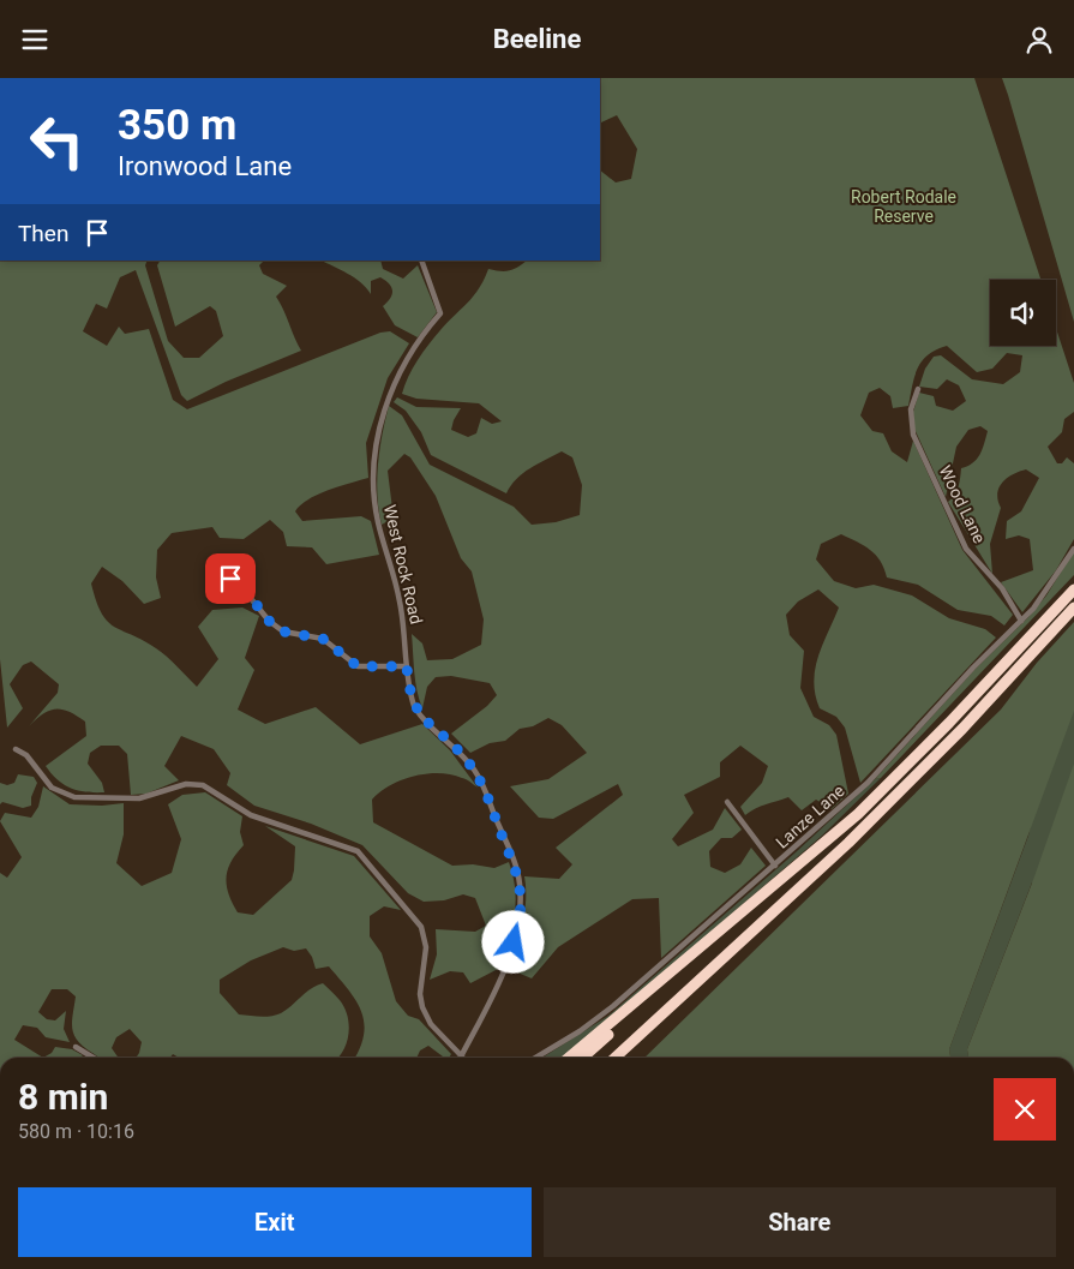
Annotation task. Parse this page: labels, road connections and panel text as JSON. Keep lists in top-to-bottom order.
{
  "streets": {
    "street": ["Wood Lane", "West Rock Road", "Lanze Lane"]
  },
  "crossings": [
    ["Wood Lane", "Lanze Lane"]
  ],
  "parks": ["Robert Rodale Reserve"],
  "page": {
    "header": "Beeline",
    "turn": ["350 m", "Ironwood Lane"],
    "then": "Then",
    "heading": ["8 min", "580 m · 10:16"],
    "buttons": ["Exit", "Share"]
  }
}
